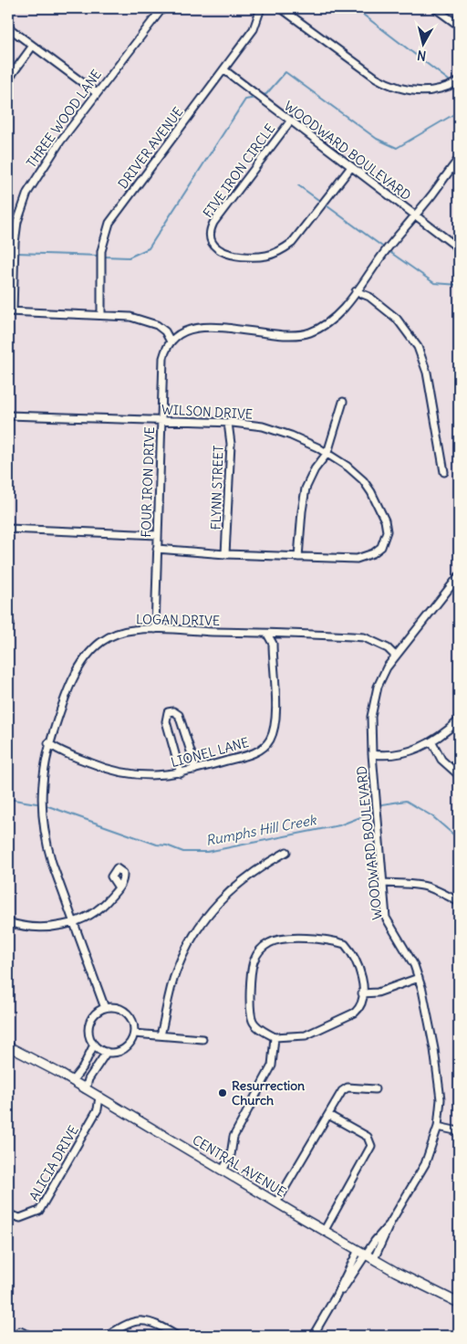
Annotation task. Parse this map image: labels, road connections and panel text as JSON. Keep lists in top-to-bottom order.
{
  "streets": {
    "street": [
      "THREE WOOD LANE",
      "DRIVER AVENUE",
      "WOODWARD BOULEVARD",
      "FIVE IRON CIRCLE",
      "WILSON DRIVE",
      "FOUR IRON DRIVE",
      "FLYNN STREET",
      "LOGAN DRIVE",
      "LIONEL LANE",
      "ALICIA DRIVE",
      "CENTRAL AVENUE"
    ]
  },
  "crossings": [
    ["DRIVER AVENUE", "WOODWARD BOULEVARD"],
    ["WOODWARD BOULEVARD", "FIVE IRON CIRCLE"],
    ["WOODWARD BOULEVARD", "LOGAN DRIVE"],
    ["WOODWARD BOULEVARD", "CENTRAL AVENUE"],
    ["WILSON DRIVE", "FOUR IRON DRIVE"],
    ["WILSON DRIVE", "FLYNN STREET"],
    ["FOUR IRON DRIVE", "LOGAN DRIVE"],
    ["LOGAN DRIVE", "LIONEL LANE"],
    ["ALICIA DRIVE", "CENTRAL AVENUE"]
  ],
  "water": ["Rumphs Hill Creek"],
  "places": ["Resurrection Church"],
  "north": "bottom"
}
